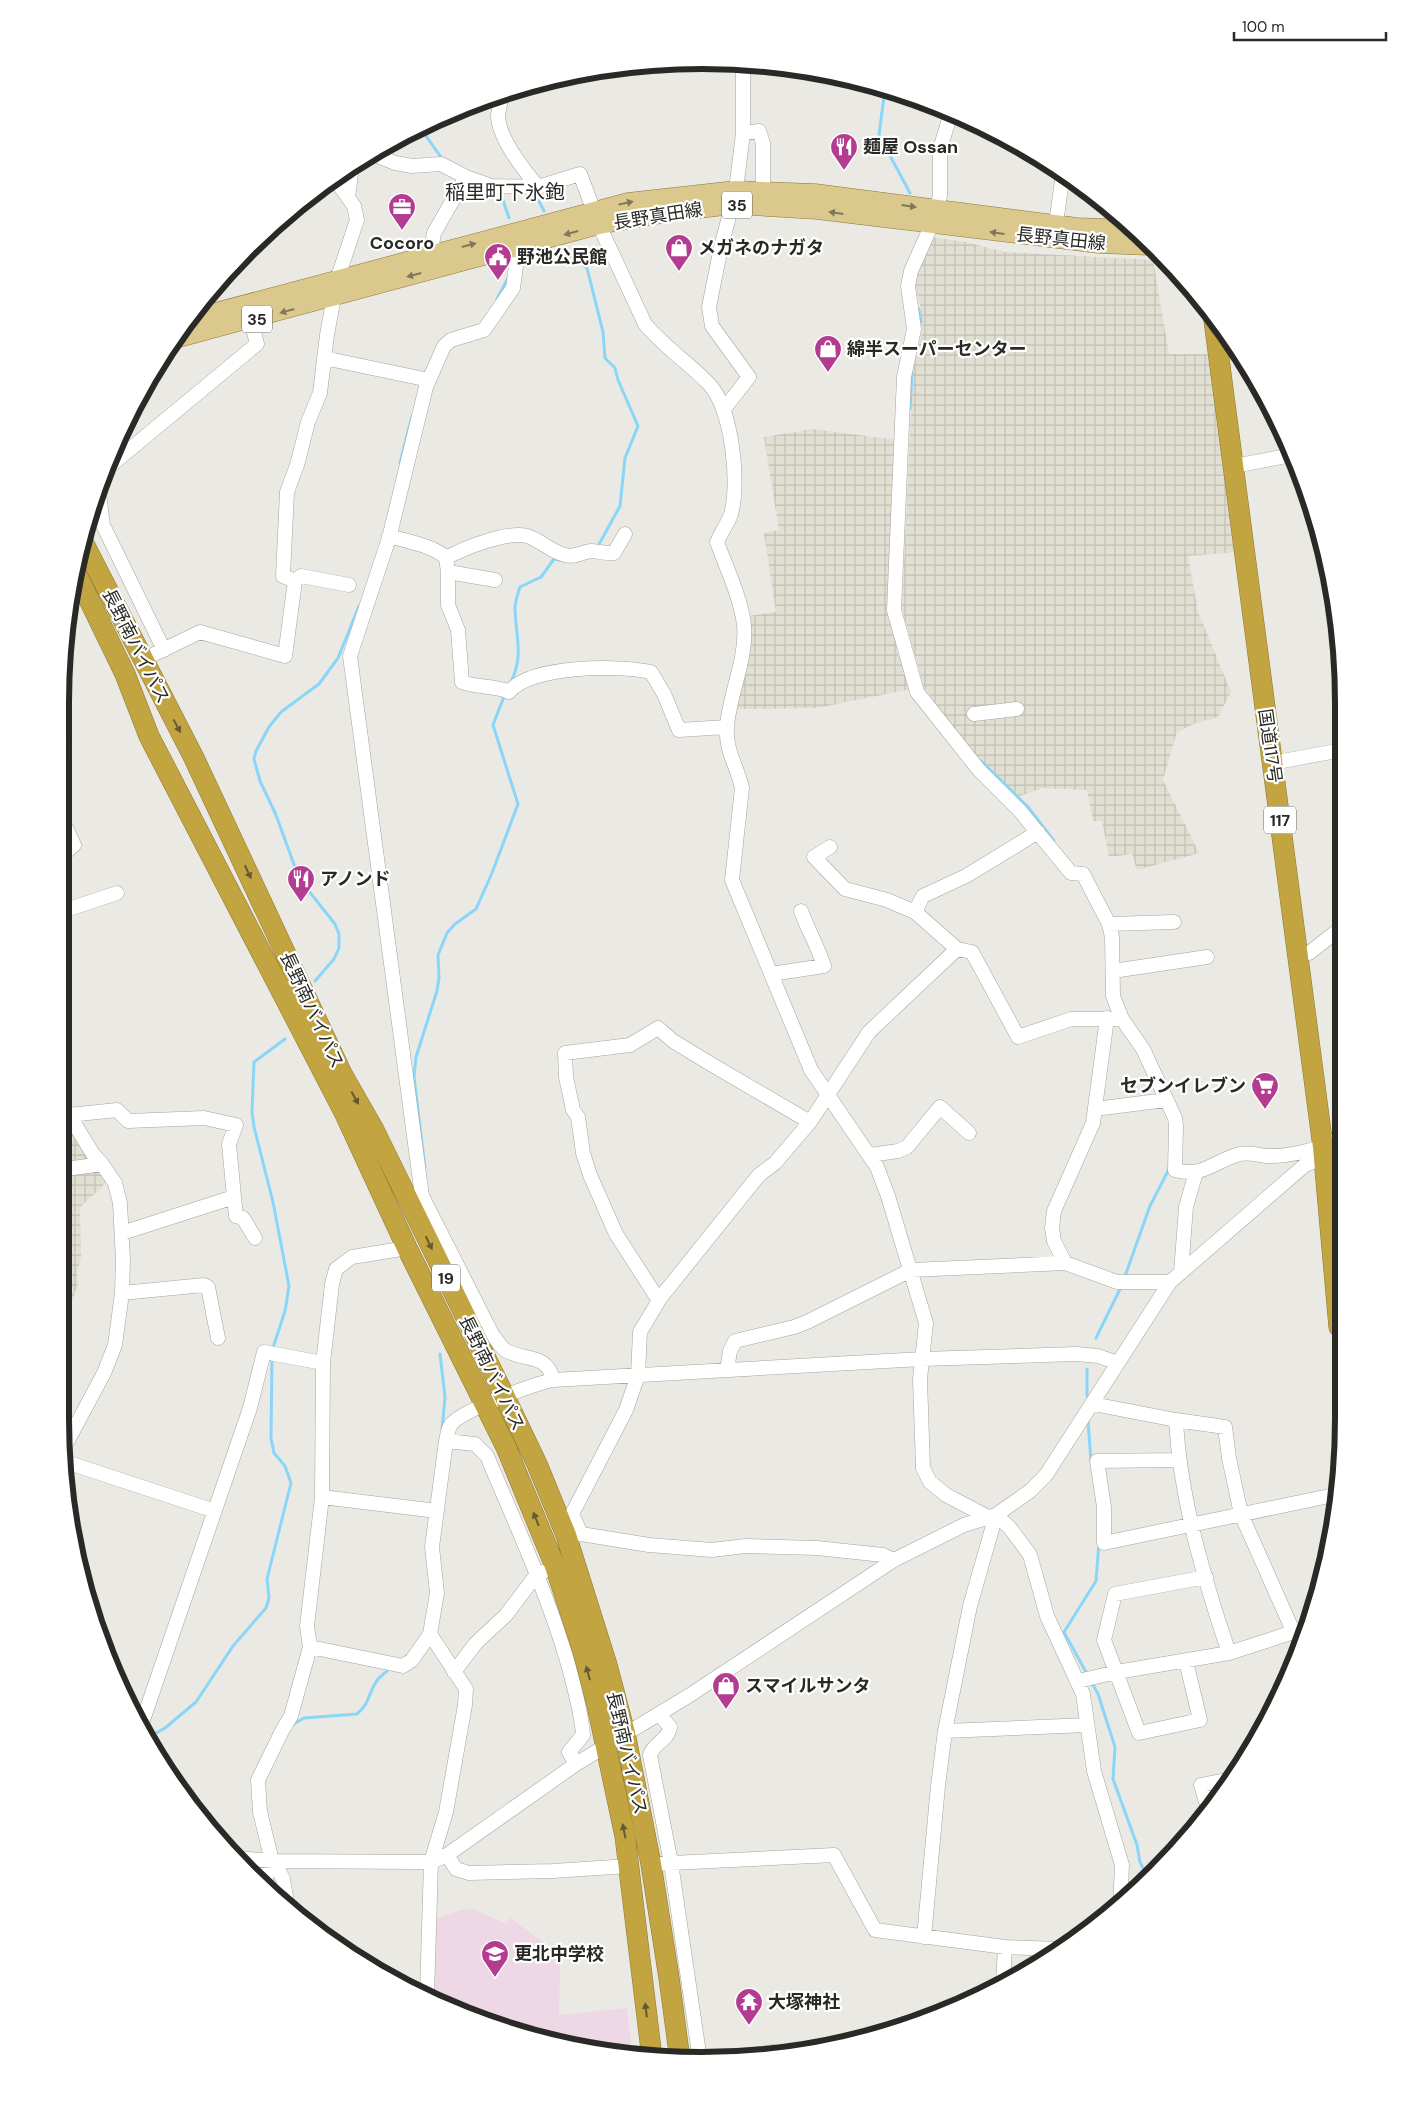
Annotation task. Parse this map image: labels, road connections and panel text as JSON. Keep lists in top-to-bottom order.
{
  "streets": {
    "highway": [
      "長野南バイパス",
      "国道117号",
      "117",
      "19"
    ],
    "main road": ["35", "長野真田線"]
  },
  "districts": ["稲里町下氷鉋"],
  "places": {
    "restaurant": ["麺屋 Ossan", "アノンド"],
    "office": ["Cocoro"],
    "shop": ["メガネのナガタ", "綿半スーパーセンター", "スマイルサンタ"],
    "public building": ["野池公民館"],
    "supermarket": ["セブンイレブン"],
    "school or university": ["更北中学校"],
    "temple": ["大塚神社"]
  },
  "scale_bar": "100 m"
}
